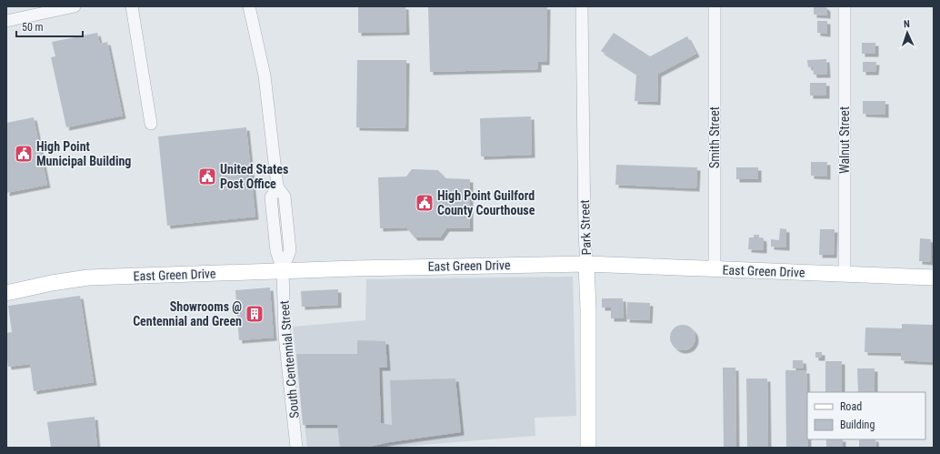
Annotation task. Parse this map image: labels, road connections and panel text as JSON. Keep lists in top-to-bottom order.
{
  "streets": {
    "main road": ["Park Street", "East Green Drive"],
    "street": ["Smith Street", "Walnut Street", "South Centennial Street"]
  },
  "crossings": [
    ["Smith Street", "East Green Drive"],
    ["Walnut Street", "East Green Drive"],
    ["Park Street", "East Green Drive"],
    ["East Green Drive", "South Centennial Street"]
  ],
  "places": {
    "public building": ["High Point Municipal Building", "United States Post Office", "High Point Guilford County Courthouse"],
    "building": ["Showrooms @ Centennial and Green"]
  },
  "legend": ["Road", "Building"],
  "scale_bar": "50 m",
  "north": "top"
}
